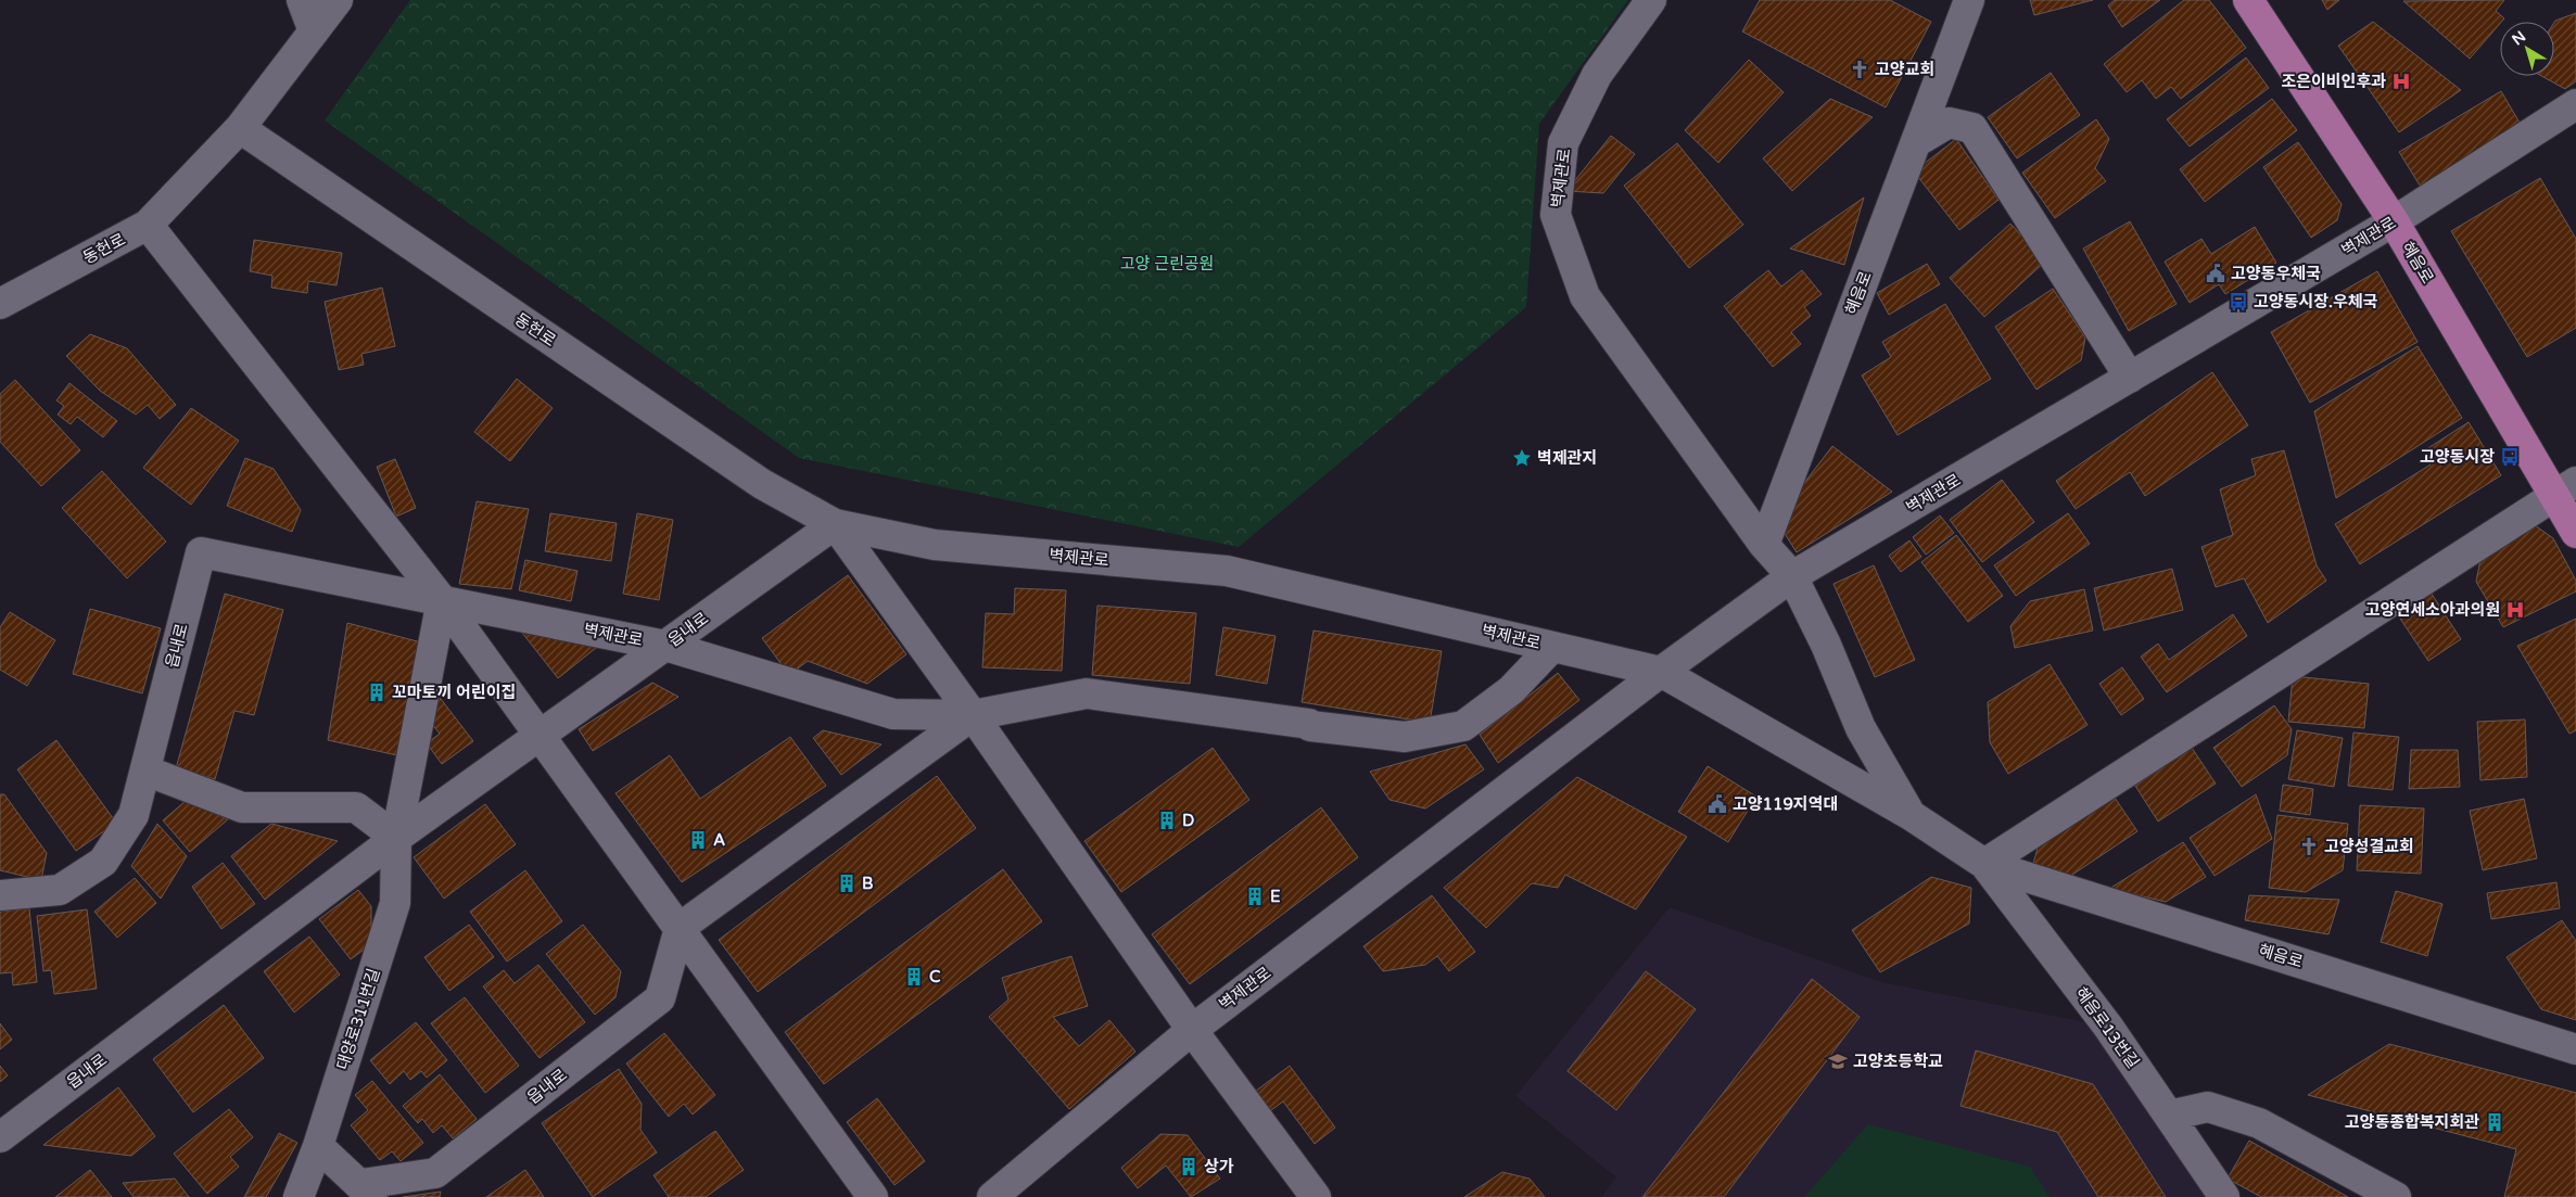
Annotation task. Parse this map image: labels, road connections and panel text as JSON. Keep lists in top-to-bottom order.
{
  "streets": {
    "main road": ["혜음로"],
    "street": [
      "벽제관로",
      "동헌로",
      "읍내로",
      "대양로311번길",
      "혜음로13번길"
    ]
  },
  "crossings": [
    ["벽제관로", "동헌로"],
    ["벽제관로", "혜음로"],
    ["벽제관로", "읍내로"],
    ["벽제관로", "대양로311번길"],
    ["벽제관로", "혜음로13번길"],
    ["동헌로", "읍내로"],
    ["혜음로", "혜음로13번길"],
    ["읍내로", "대양로311번길"]
  ],
  "parks": ["고양 근린공원"],
  "places": {
    "church": ["고양교회", "고양성결교회"],
    "hospital": ["조은이비인후과", "고양연세소아과의원"],
    "public building": ["고양동우체국", "고양119지역대"],
    "bus stop": ["고양동시장.우체국", "고양동시장"],
    "place": ["벽제관지"],
    "building": [
      "꼬마토끼 어린이집",
      "D",
      "A",
      "B",
      "E",
      "C",
      "고양동종합복지회관",
      "상가"
    ],
    "school or university": ["고양초등학교"]
  },
  "north": "top left"
}
